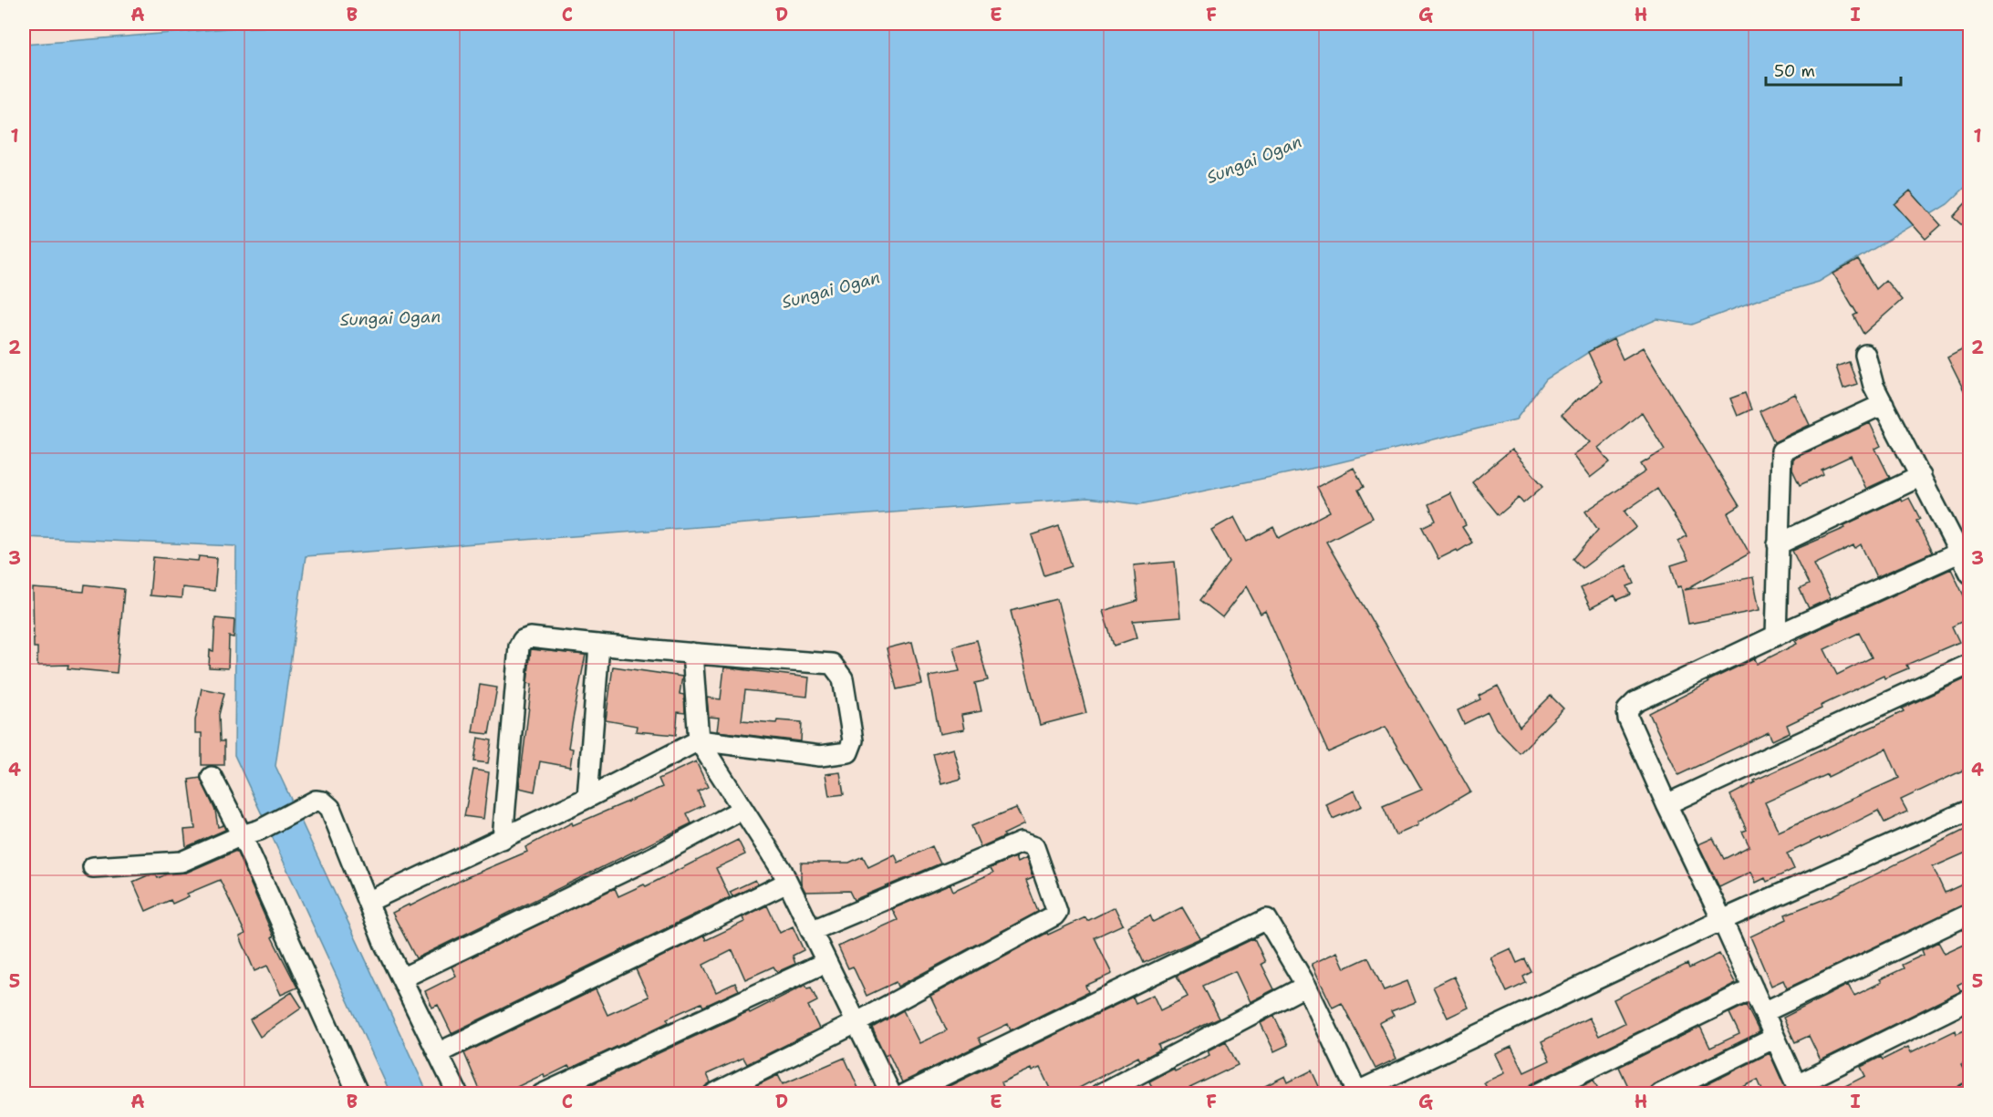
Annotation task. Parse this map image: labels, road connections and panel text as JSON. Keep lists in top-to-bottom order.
{
  "water": ["Sungai Ogan"],
  "scale_bar": "50 m",
  "grid": {
    "columns": [
      "A",
      "B",
      "C",
      "D",
      "E",
      "F",
      "G",
      "H",
      "I"
    ],
    "rows": [
      "1",
      "2",
      "3",
      "4",
      "5"
    ]
  }
}
